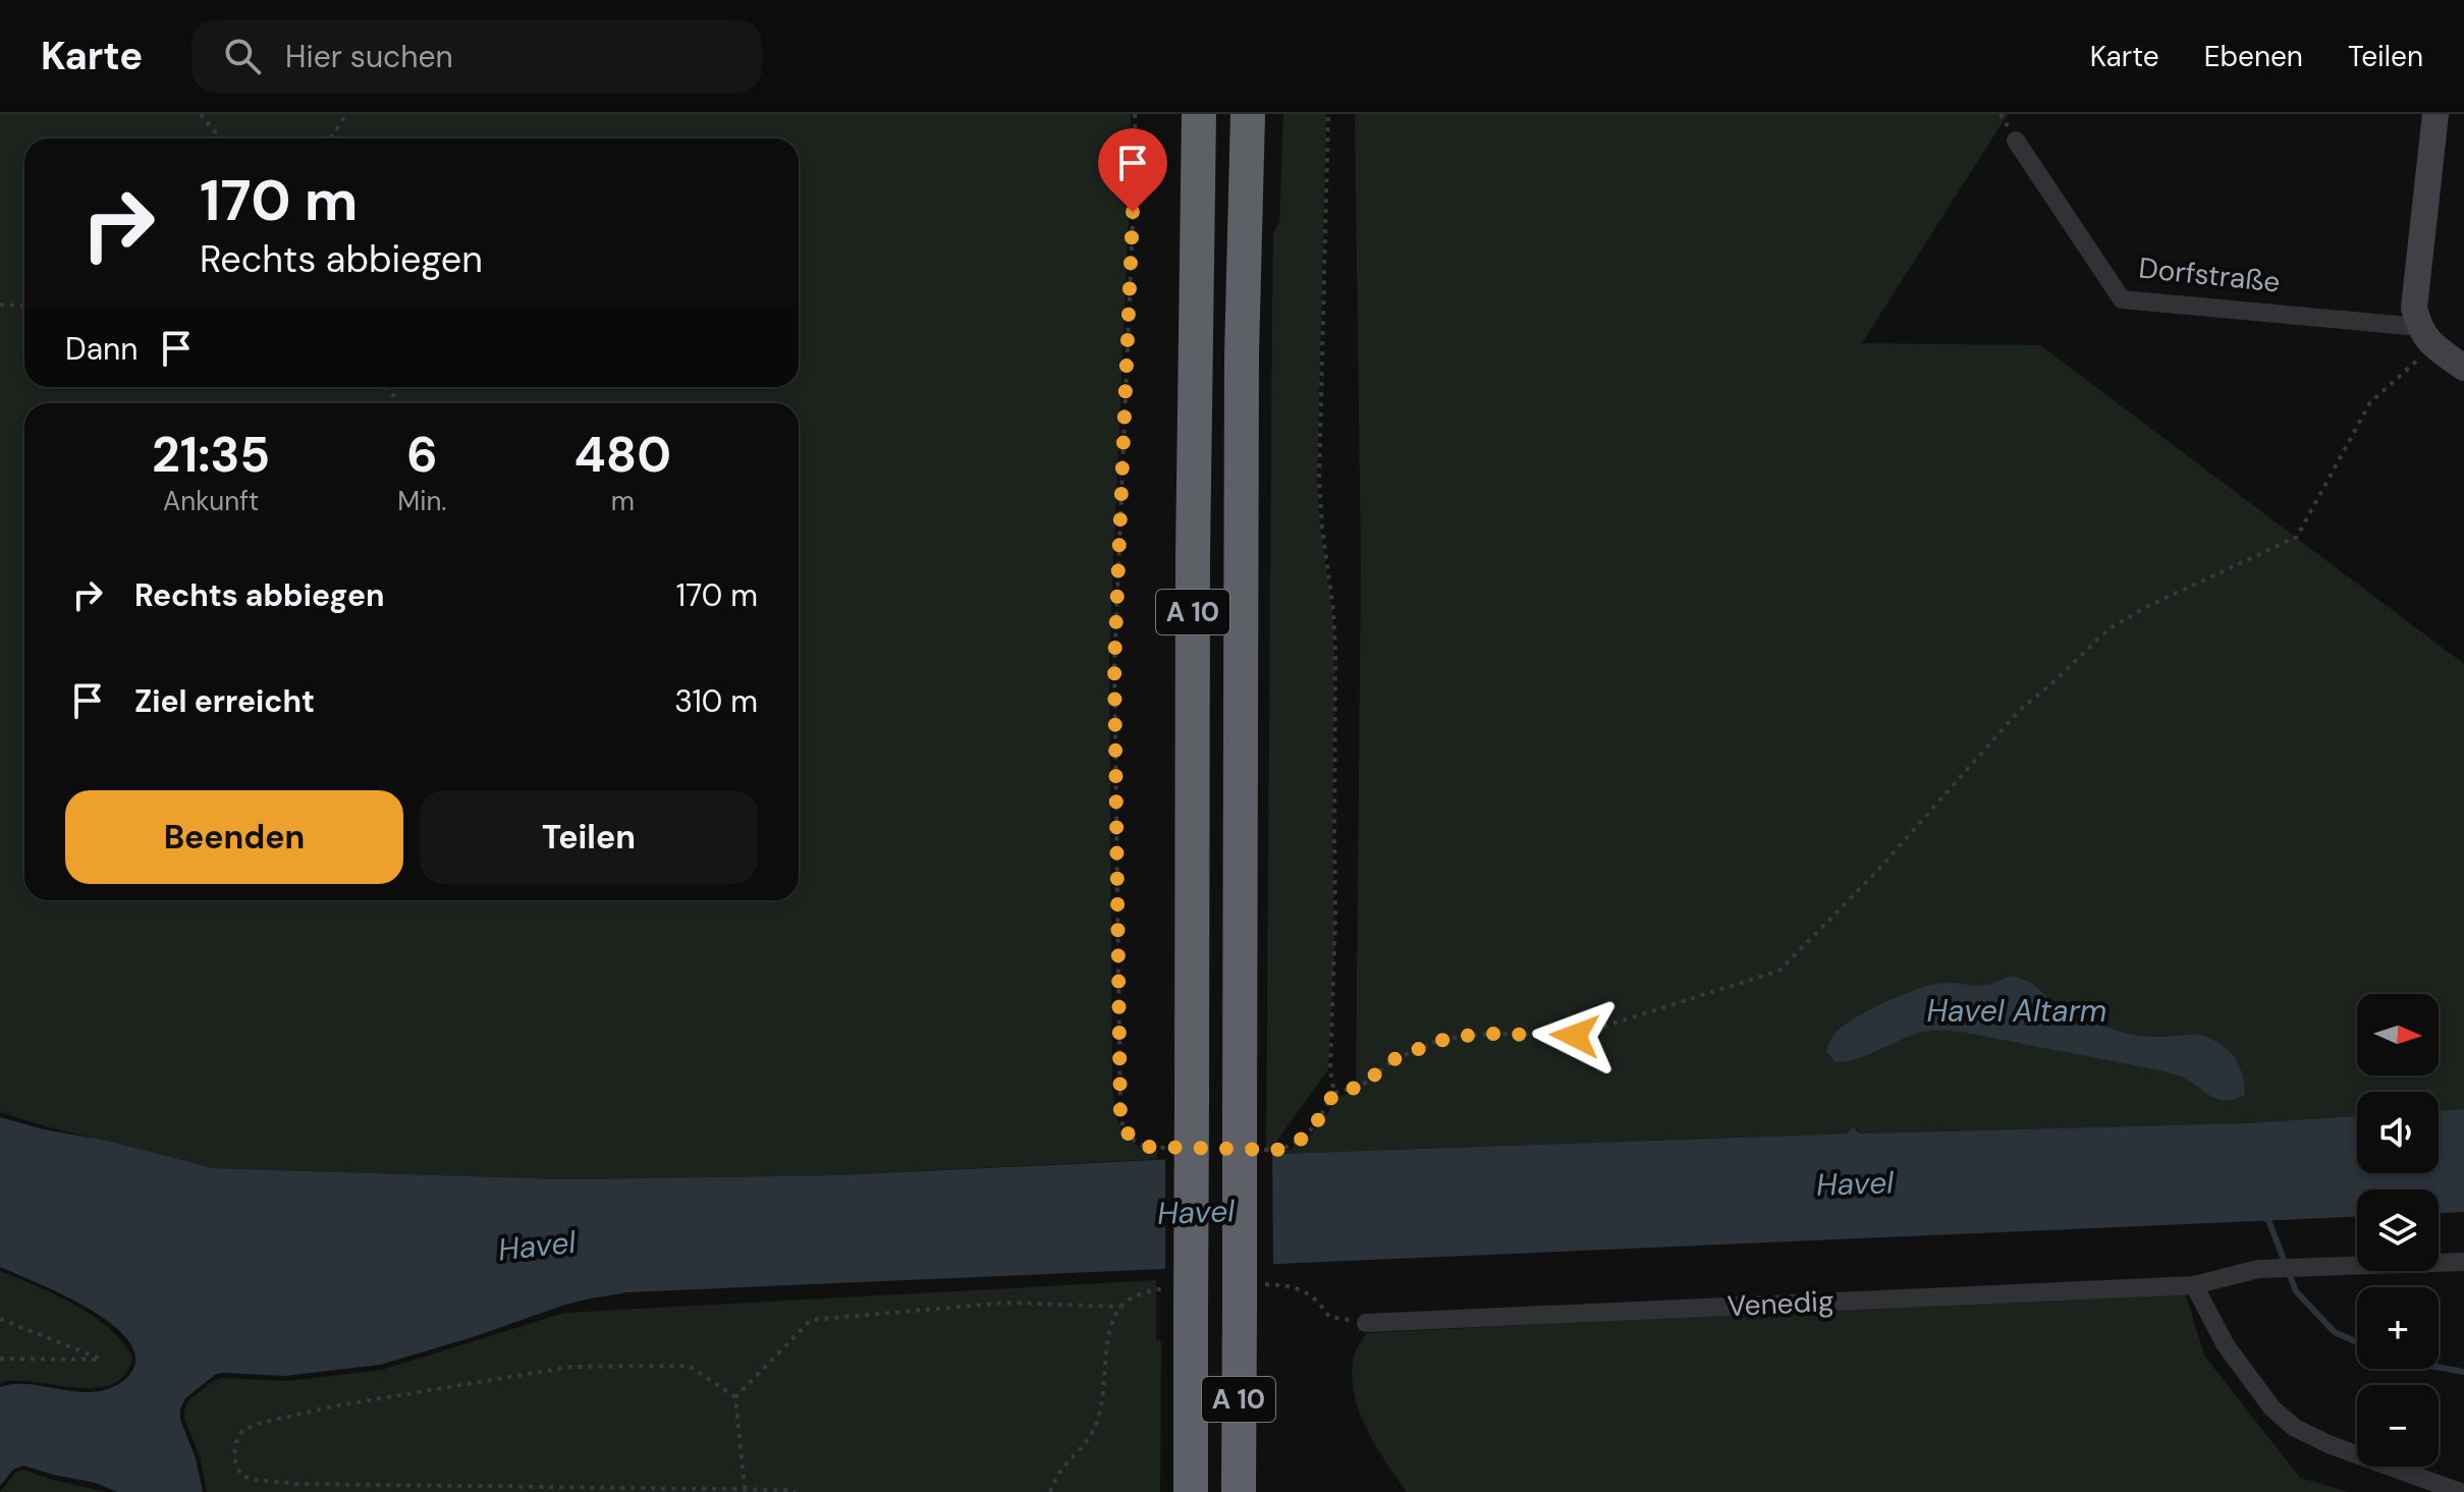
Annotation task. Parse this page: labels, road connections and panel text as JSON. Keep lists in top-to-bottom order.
{
  "streets": {
    "highway": ["A 10"],
    "main road": ["Dorfstraße"],
    "street": ["Venedig"]
  },
  "water": ["Havel Altarm", "Havel"],
  "north": "right",
  "page": {
    "header": "Karte",
    "search": "Hier suchen",
    "nav": ["Karte", "Ebenen", "Teilen"],
    "turn": ["170 m", "Rechts abbiegen"],
    "then": "Dann",
    "eta": [
      "21:35",
      "Ankunft",
      "6",
      "Min.",
      "480",
      "m"
    ],
    "list": [
      {
        "name": "Rechts abbiegen",
        "value": "170 m"
      },
      {
        "name": "Ziel erreicht",
        "value": "310 m"
      }
    ],
    "buttons": ["Beenden", "Teilen"],
    "map_buttons": ["+", "−"]
  }
}
